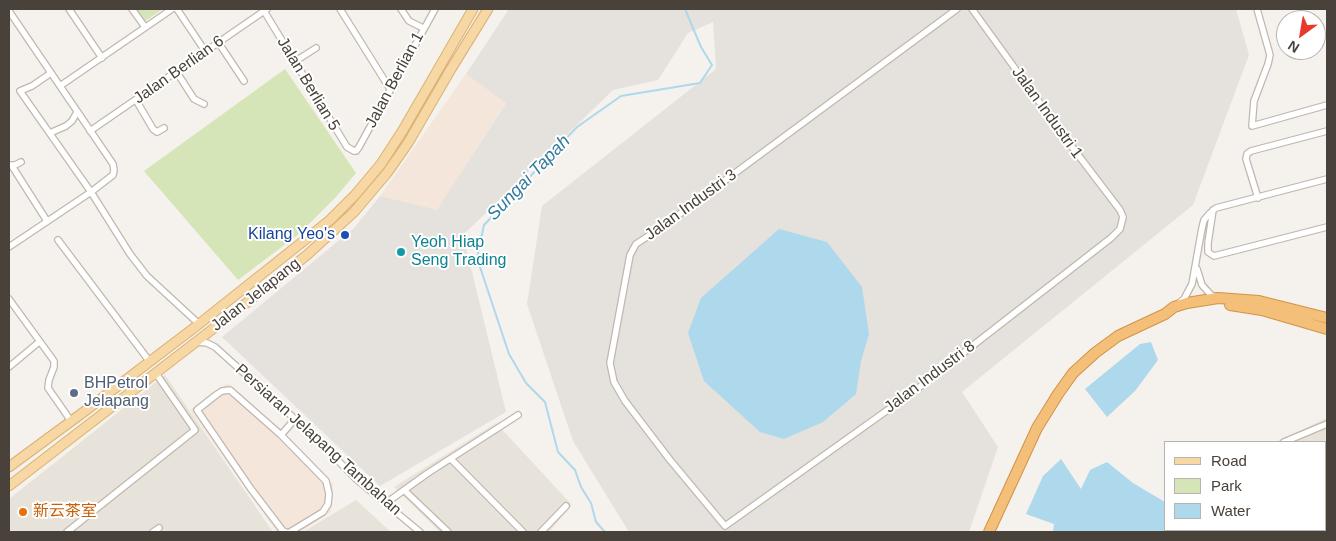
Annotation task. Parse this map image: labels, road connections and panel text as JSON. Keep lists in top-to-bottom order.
{
  "streets": {
    "main road": ["Jalan Jelapang"],
    "street": [
      "Jalan Berlian 6",
      "Jalan Berlian 1",
      "Jalan Berlian 5",
      "Jalan Industri 1",
      "Jalan Industri 3",
      "Jalan Industri 8",
      "Persiaran Jelapang Tambahan"
    ]
  },
  "crossings": [
    ["Jalan Berlian 6", "Jalan Berlian 5"],
    ["Jalan Berlian 1", "Jalan Berlian 5"],
    ["Jalan Industri 1", "Jalan Industri 8"],
    ["Jalan Industri 3", "Jalan Industri 8"],
    ["Jalan Jelapang", "Persiaran Jelapang Tambahan"]
  ],
  "water": ["Sungai Tapah"],
  "places": [
    "Kilang Yeo's",
    "Yeoh Hiap Seng Trading",
    "BHPetrol Jelapang",
    "新云茶室"
  ],
  "legend": ["Road", "Park", "Water"],
  "north": "bottom left"
}
